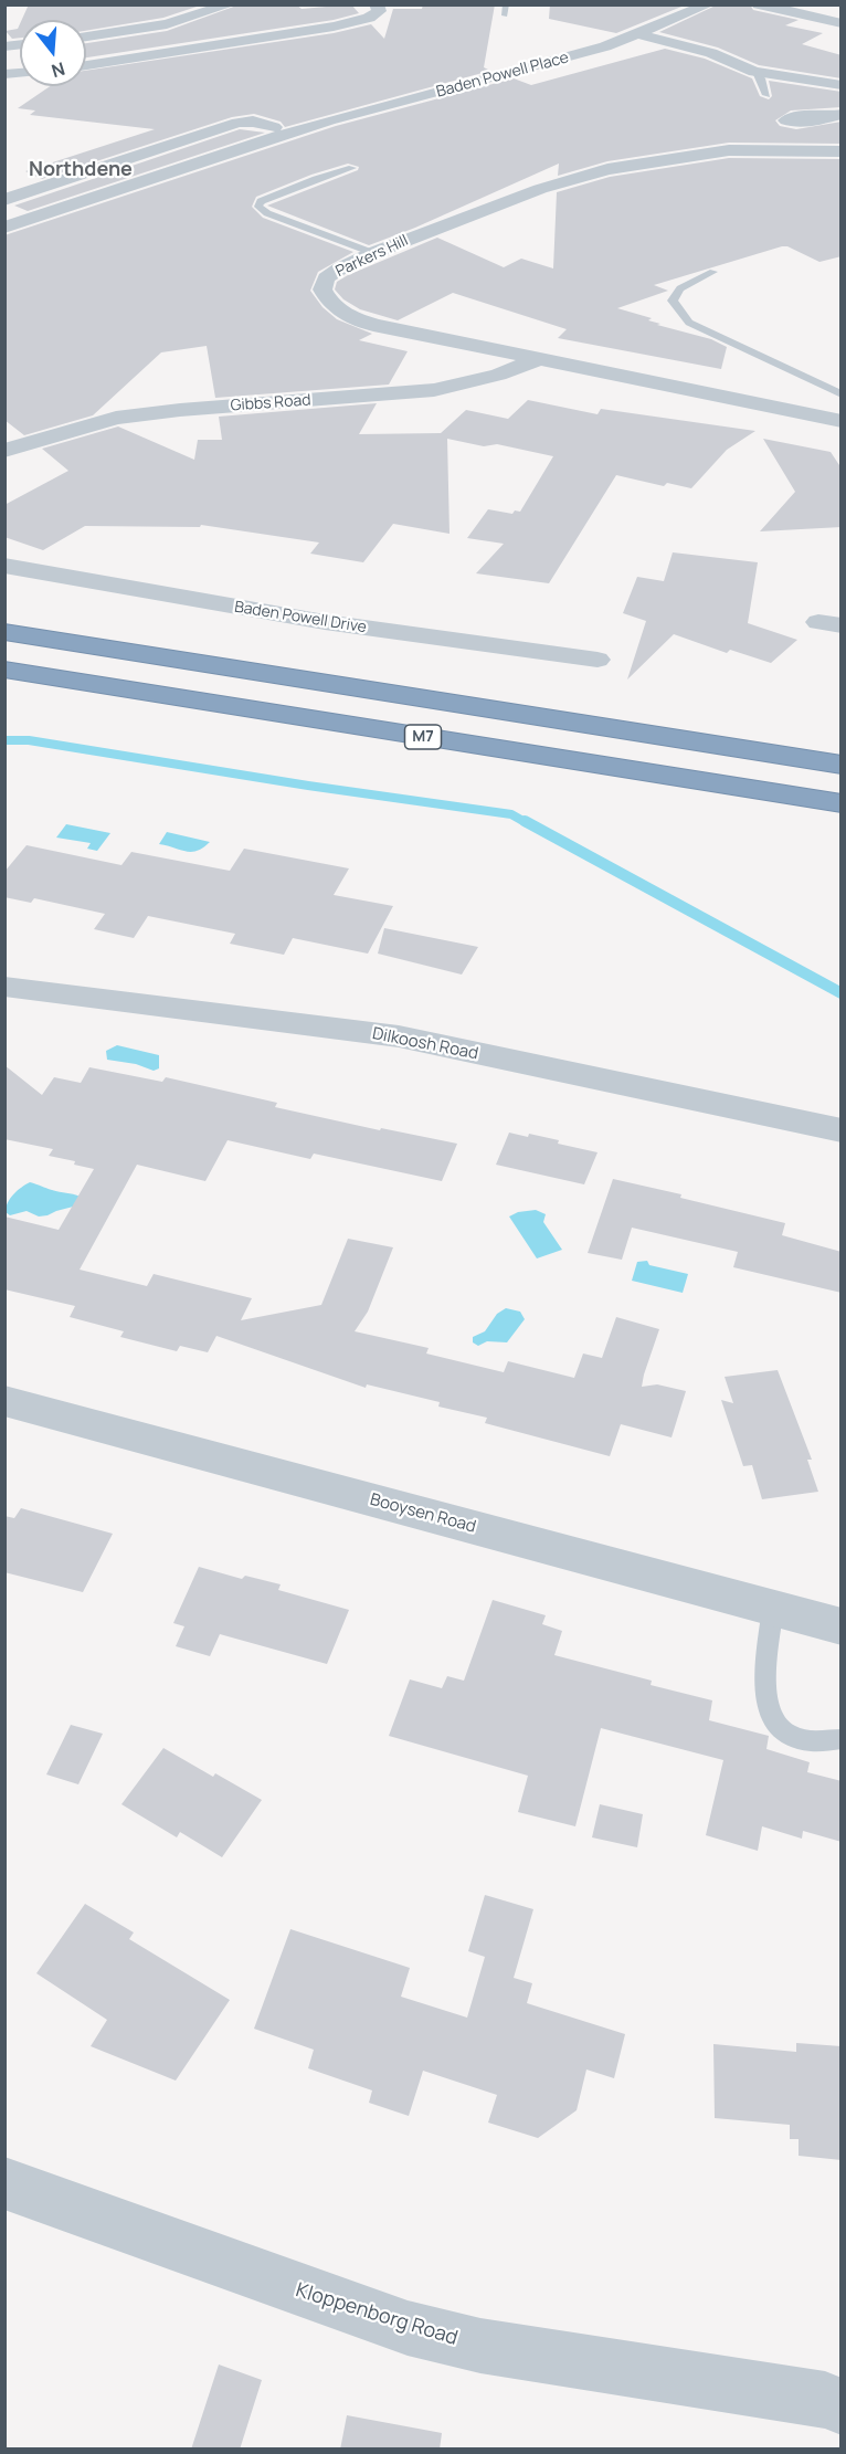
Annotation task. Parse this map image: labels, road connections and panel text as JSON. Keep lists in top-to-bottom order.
{
  "streets": {
    "highway": ["M7"],
    "street": [
      "Baden Powell Place",
      "Parkers Hill",
      "Gibbs Road",
      "Baden Powell Drive",
      "Dilkoosh Road",
      "Booysen Road",
      "Kloppenborg Road"
    ]
  },
  "crossings": [
    ["Parkers Hill", "Gibbs Road"]
  ],
  "districts": ["Northdene"],
  "north": "bottom"
}
